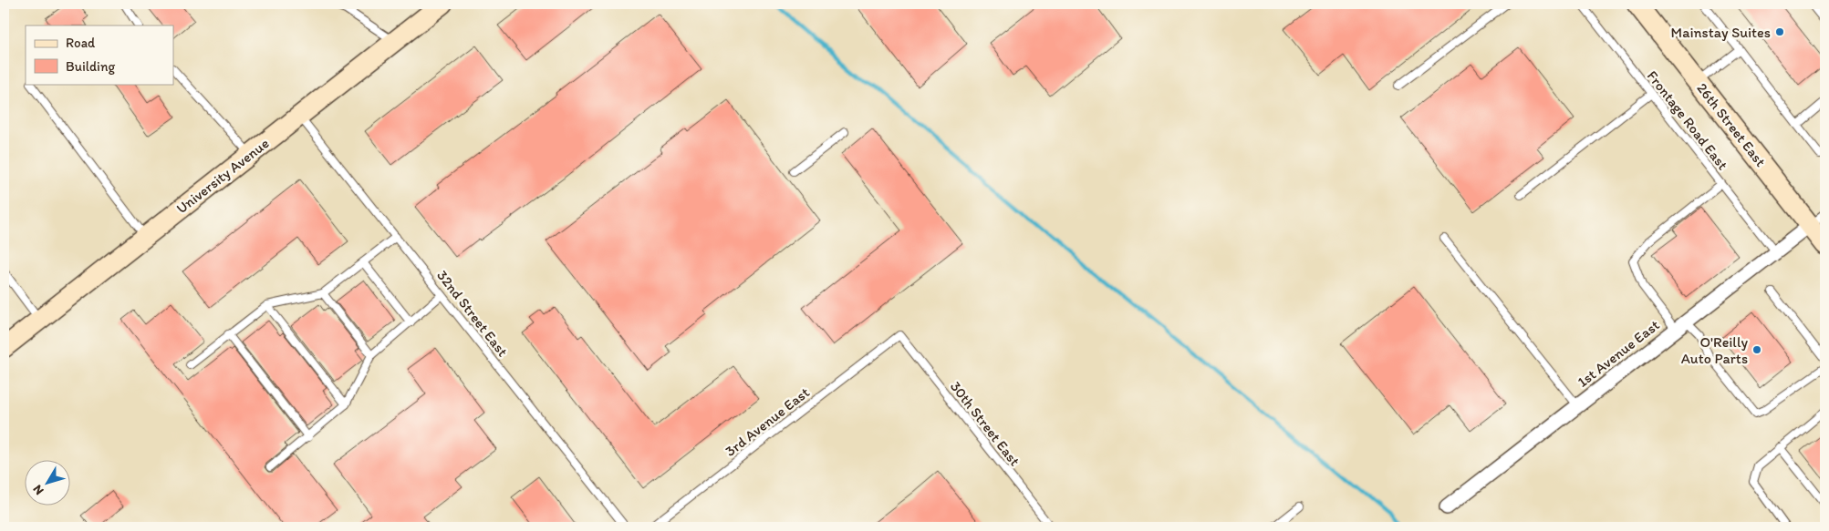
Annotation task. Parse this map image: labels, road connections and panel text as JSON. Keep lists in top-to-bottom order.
{
  "streets": {
    "street": ["26th Street East", "University Avenue", "1st Avenue East"],
    "lane": [
      "Frontage Road East",
      "32nd Street East",
      "3rd Avenue East",
      "30th Street East"
    ]
  },
  "crossings": [
    ["Frontage Road East", "1st Avenue East"],
    ["26th Street East", "1st Avenue East"],
    ["University Avenue", "32nd Street East"],
    ["3rd Avenue East", "30th Street East"]
  ],
  "places": ["Mainstay Suites", "O'Reilly Auto Parts"],
  "legend": ["Road", "Building"],
  "north": "bottom left"
}
